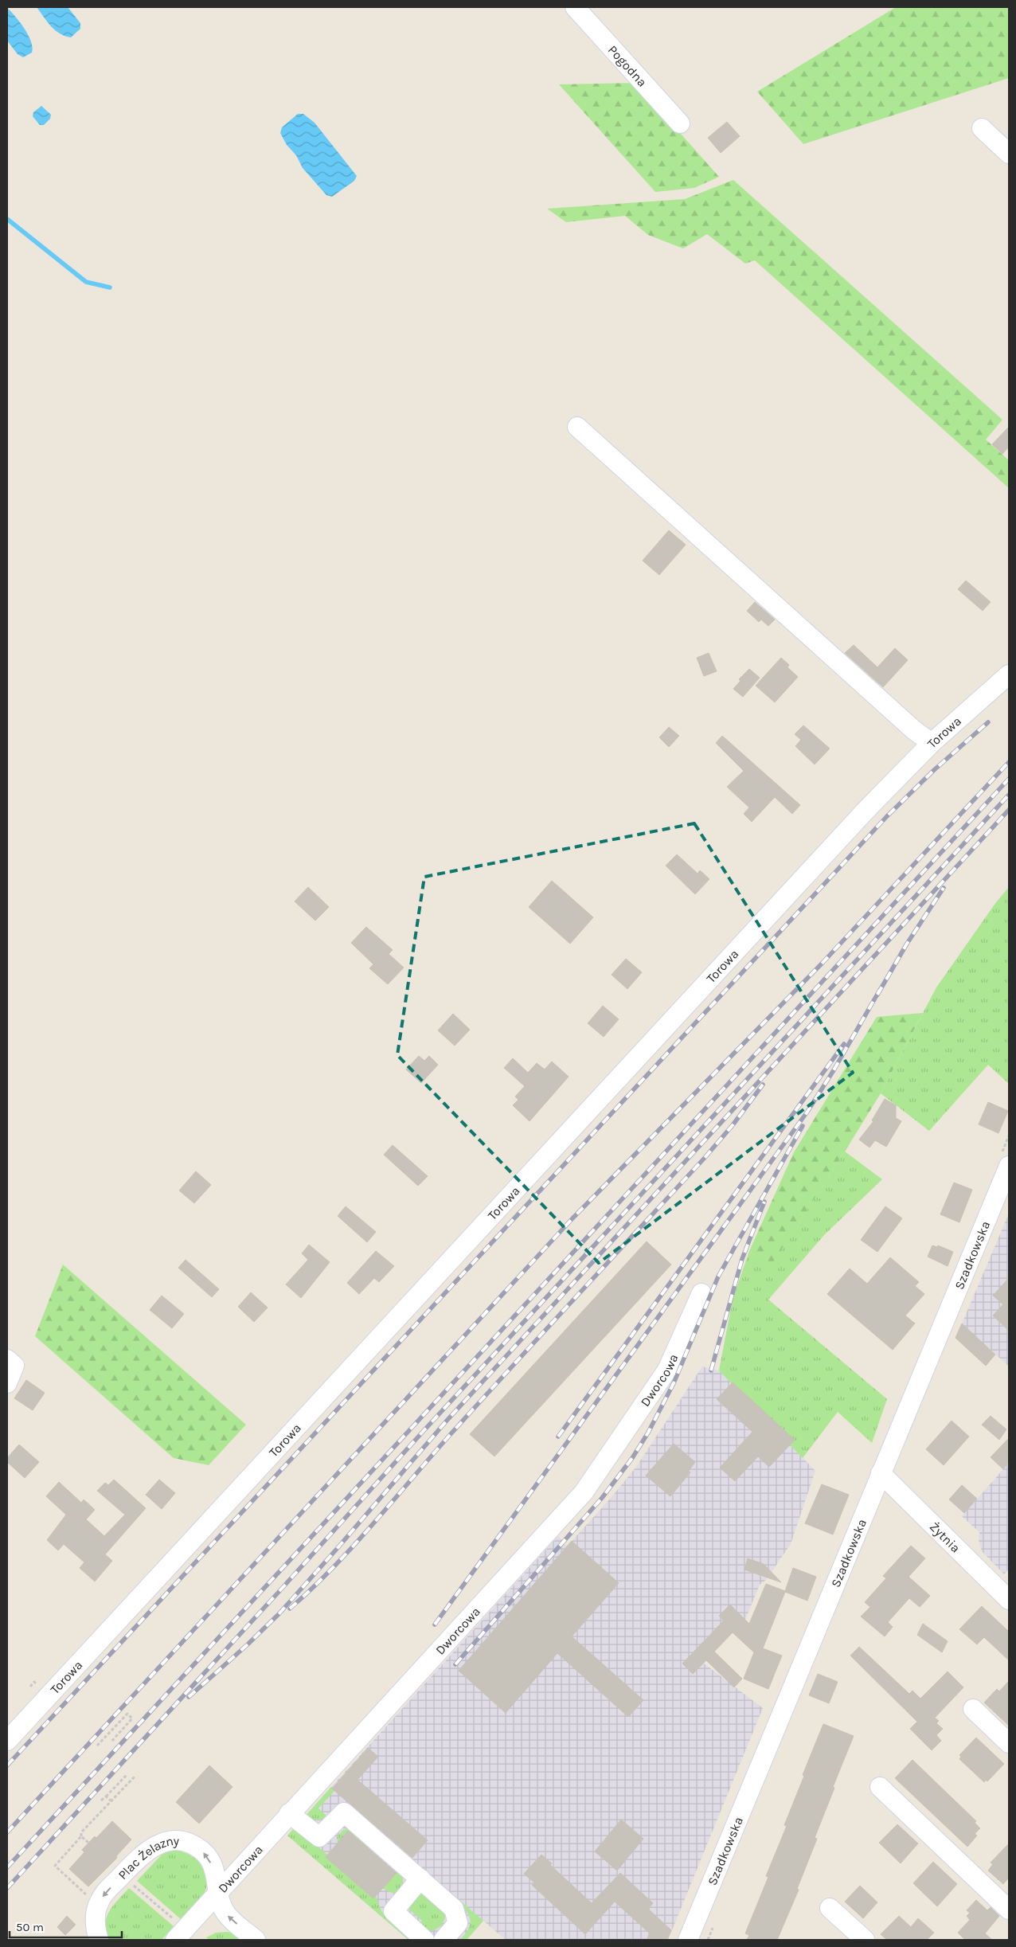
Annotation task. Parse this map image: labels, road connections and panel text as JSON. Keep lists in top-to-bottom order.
{
  "streets": {
    "street": [
      "Pogodna",
      "Torowa",
      "Szadkowska",
      "Dworcowa",
      "Żytnia",
      "Plac Żelazny"
    ]
  },
  "crossings": [
    ["Szadkowska", "Żytnia"],
    ["Dworcowa", "Plac Żelazny"]
  ],
  "scale_bar": "50 m"
}
